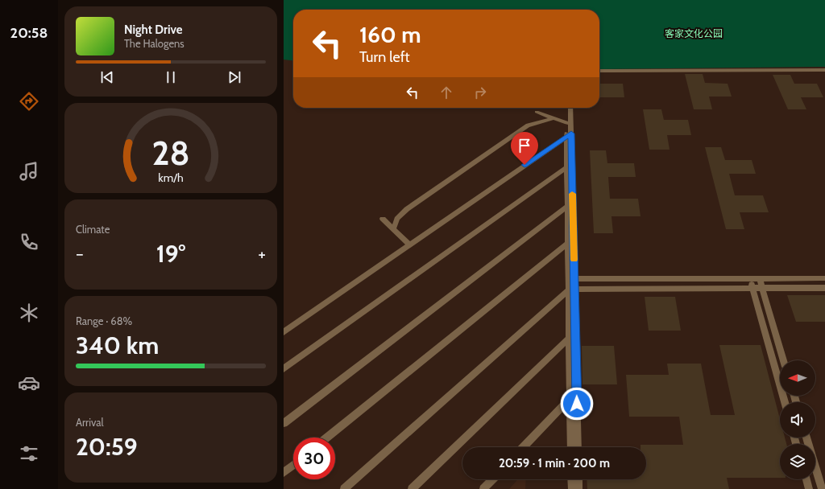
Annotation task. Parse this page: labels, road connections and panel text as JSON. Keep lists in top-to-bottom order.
{
  "parks": ["客家文化公园"],
  "north": "left",
  "page": {
    "tabs": "20:58",
    "turn": ["160 m", "Turn left"],
    "song": ["Night Drive", "The Halogens"],
    "tile": [
      "Climate",
      ["Range · 68%", "340 km"],
      ["Arrival", "20:59"]
    ],
    "heat": ["−", "19°", "+"],
    "limit": "30",
    "trip": "20:59 · 1 min · 200 m",
    "gauge": ["28", "km/h"]
  }
}
